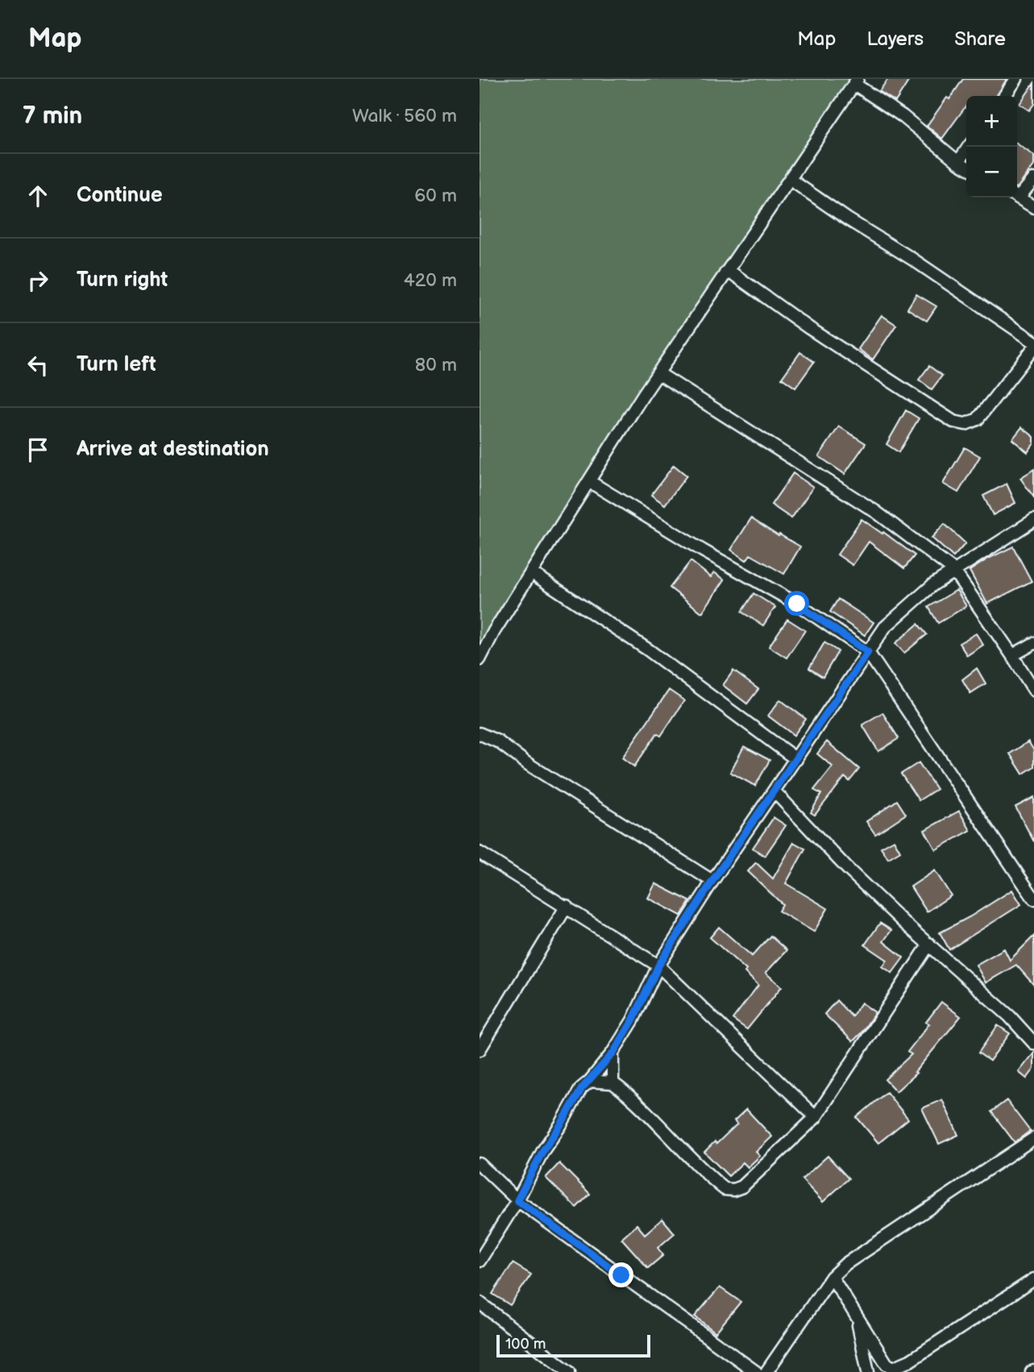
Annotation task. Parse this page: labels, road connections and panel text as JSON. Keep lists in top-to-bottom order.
{
  "scale_bar": "100 m",
  "page": {
    "header": "Map",
    "nav": ["Map", "Layers", "Share"],
    "heading": ["7 min", "Walk · 560 m"],
    "map_buttons": ["+", "−"],
    "list": [
      ["Continue", "60 m"],
      ["Turn right", "420 m"],
      ["Turn left", "80 m"],
      "Arrive at destination"
    ],
    "scale": "100 m"
  }
}
